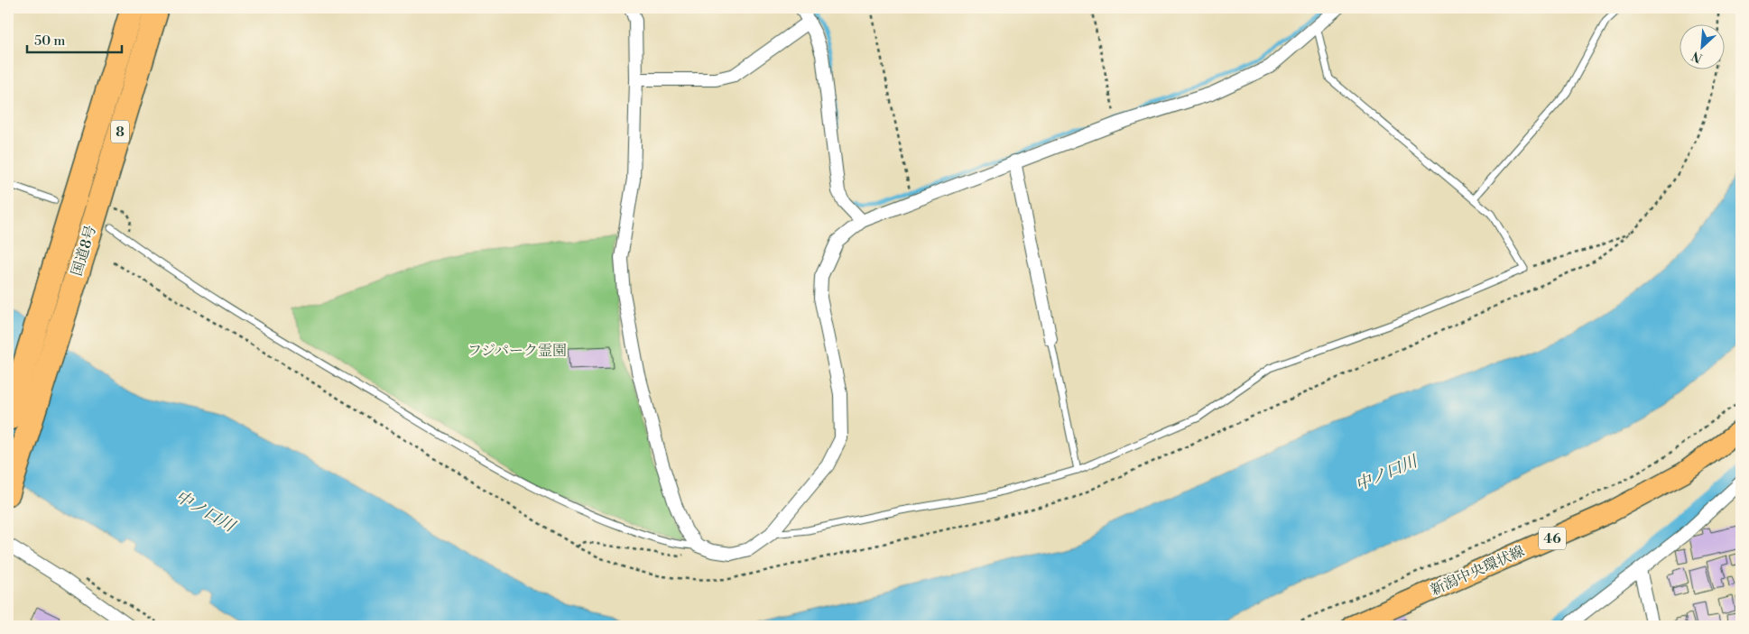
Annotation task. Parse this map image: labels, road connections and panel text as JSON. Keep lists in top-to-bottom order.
{
  "streets": {
    "highway": ["8", "国道8号"],
    "main road": ["46", "新潟中央環状線"]
  },
  "water": ["中ノ口川"],
  "parks": ["フジパーク霊園"],
  "scale_bar": "50 m",
  "north": "bottom left"
}
